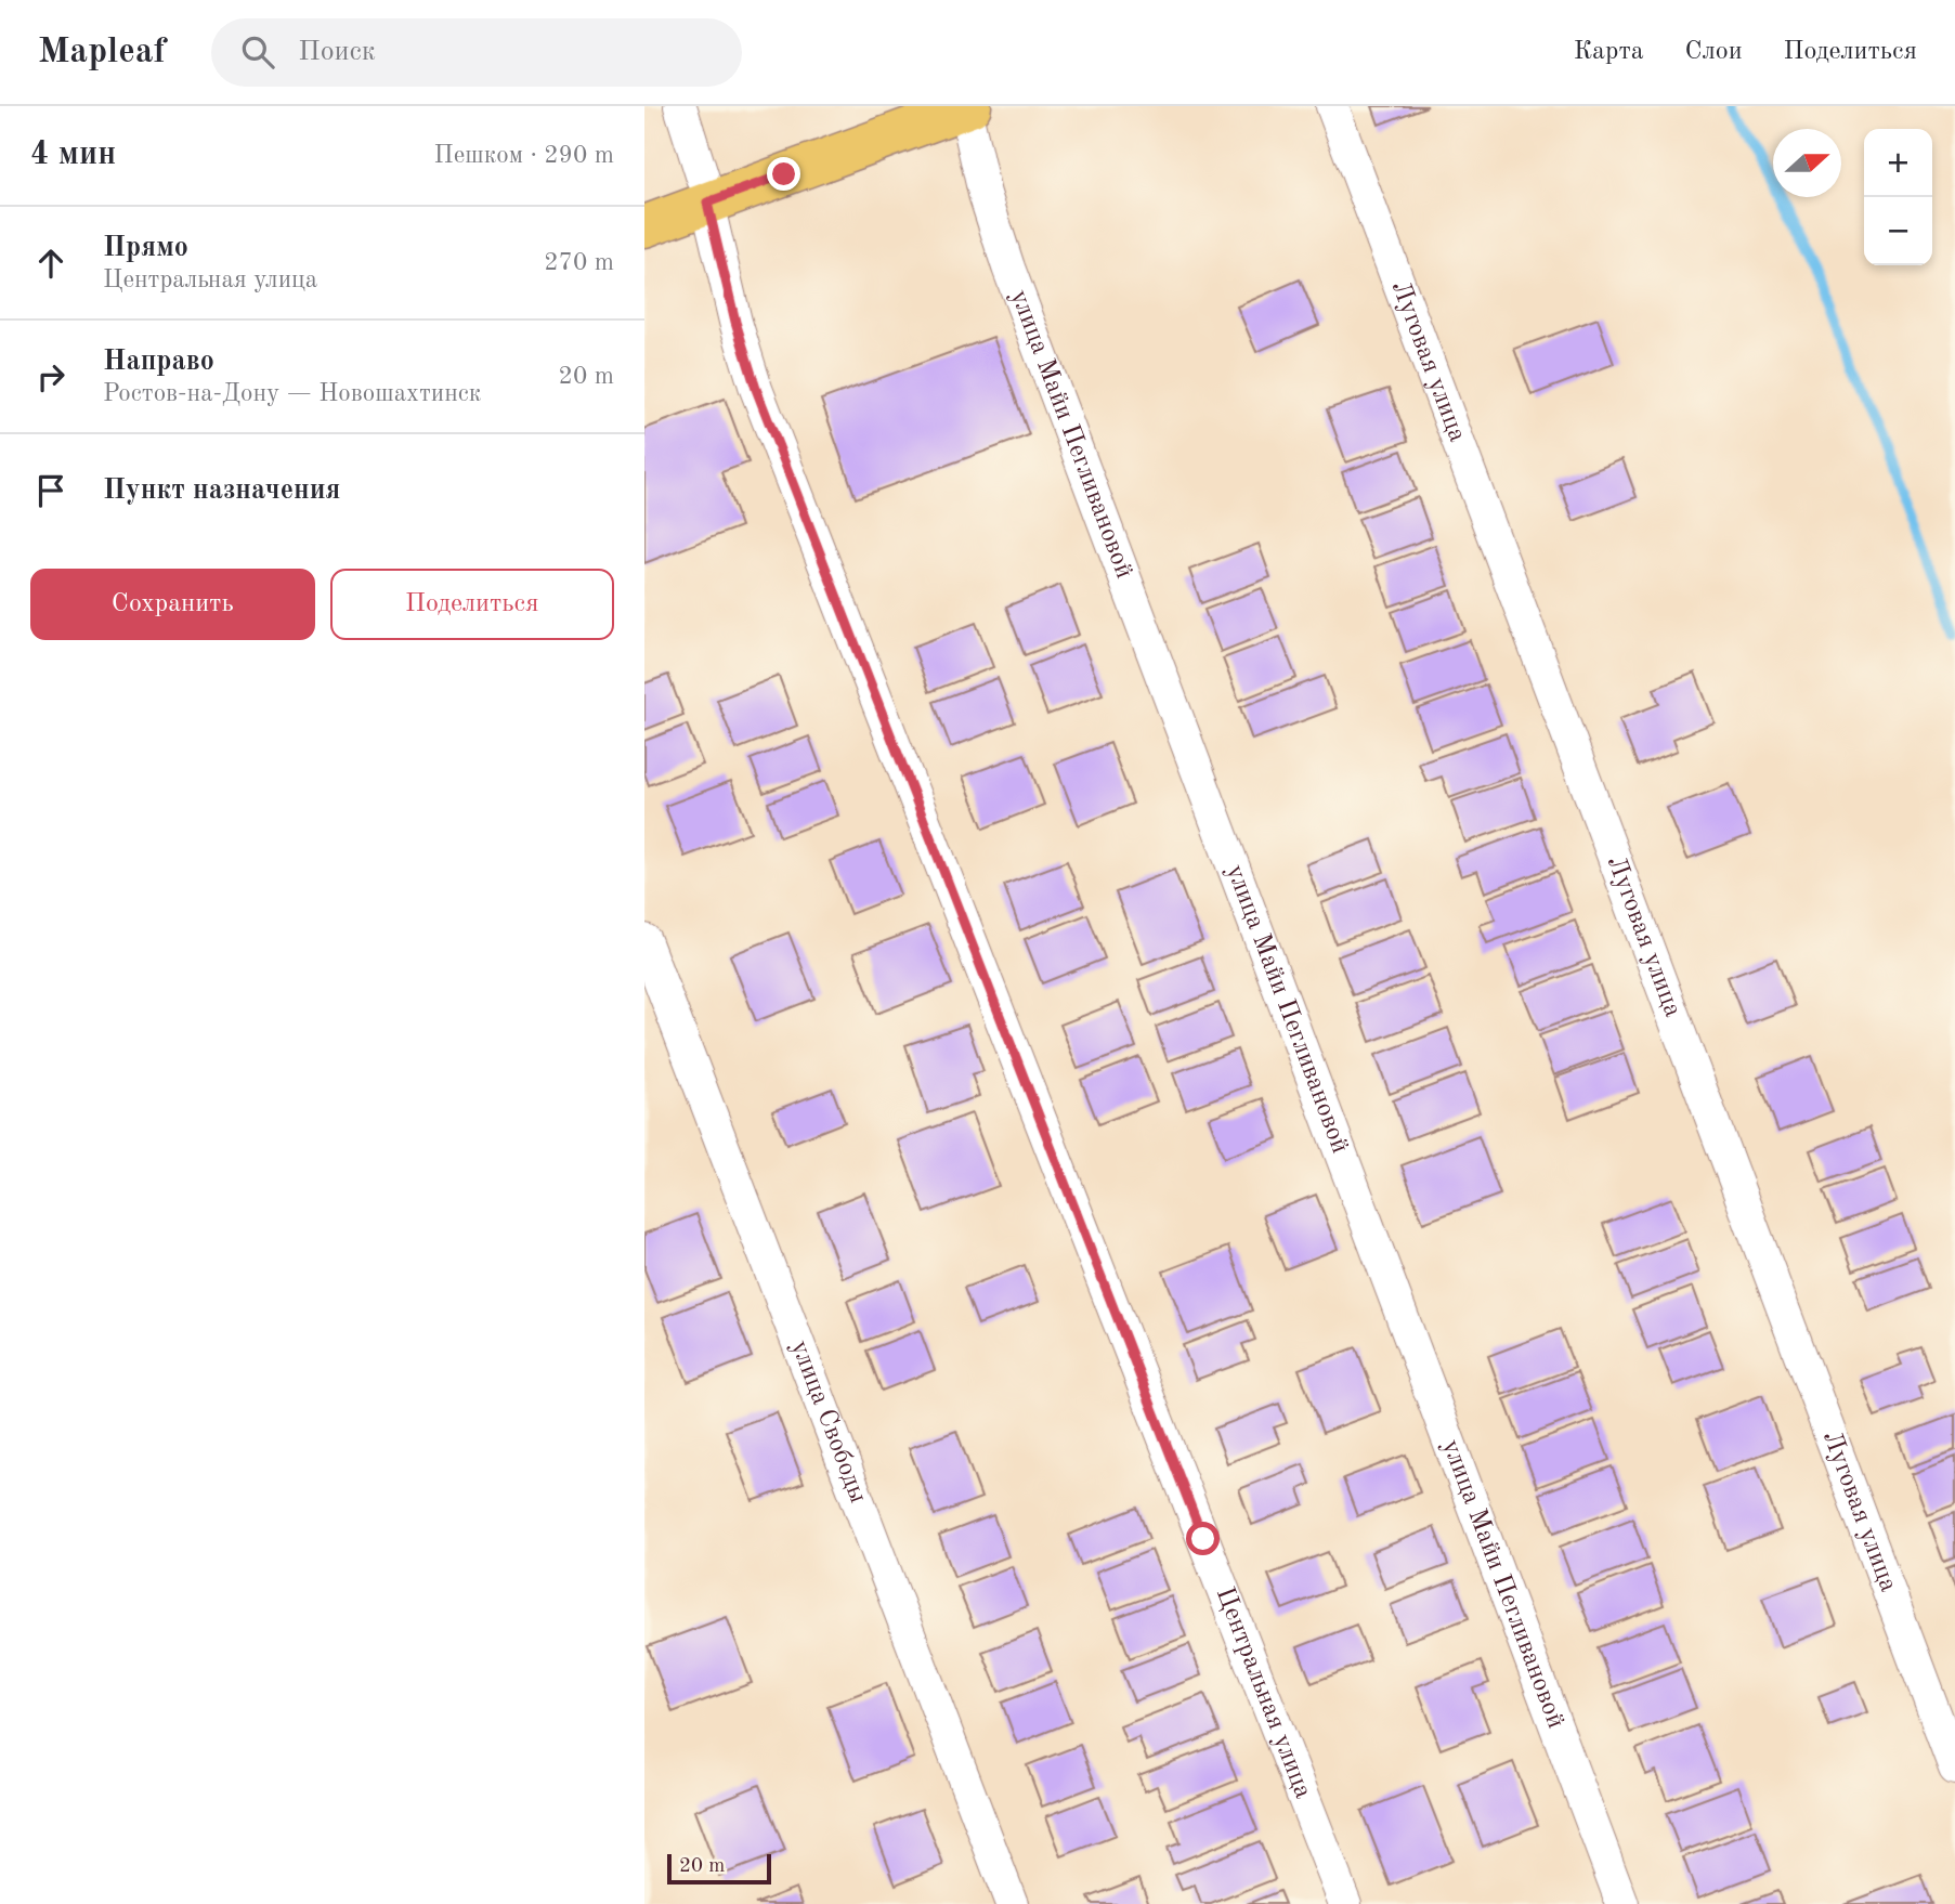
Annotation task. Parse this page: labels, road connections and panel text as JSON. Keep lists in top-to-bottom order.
{
  "streets": {
    "street": [
      "Луговая улица",
      "улица Майи Пегливановой",
      "улица Свободы",
      "Центральная улица"
    ]
  },
  "scale_bar": "20 m",
  "north": "right",
  "page": {
    "header": "Mapleaf",
    "search": "Поиск",
    "nav": ["Карта", "Слои", "Поделиться"],
    "heading": ["4 мин", "Пешком · 290 m"],
    "map_buttons": ["+", "−"],
    "list": [
      ["Прямо", "Центральная улица", "270 m"],
      ["Направо", "Ростов-на-Дону — Новошахтинск", "20 m"],
      "Пункт назначения"
    ],
    "buttons": ["Сохранить", "Поделиться"],
    "scale": "20 m"
  }
}
